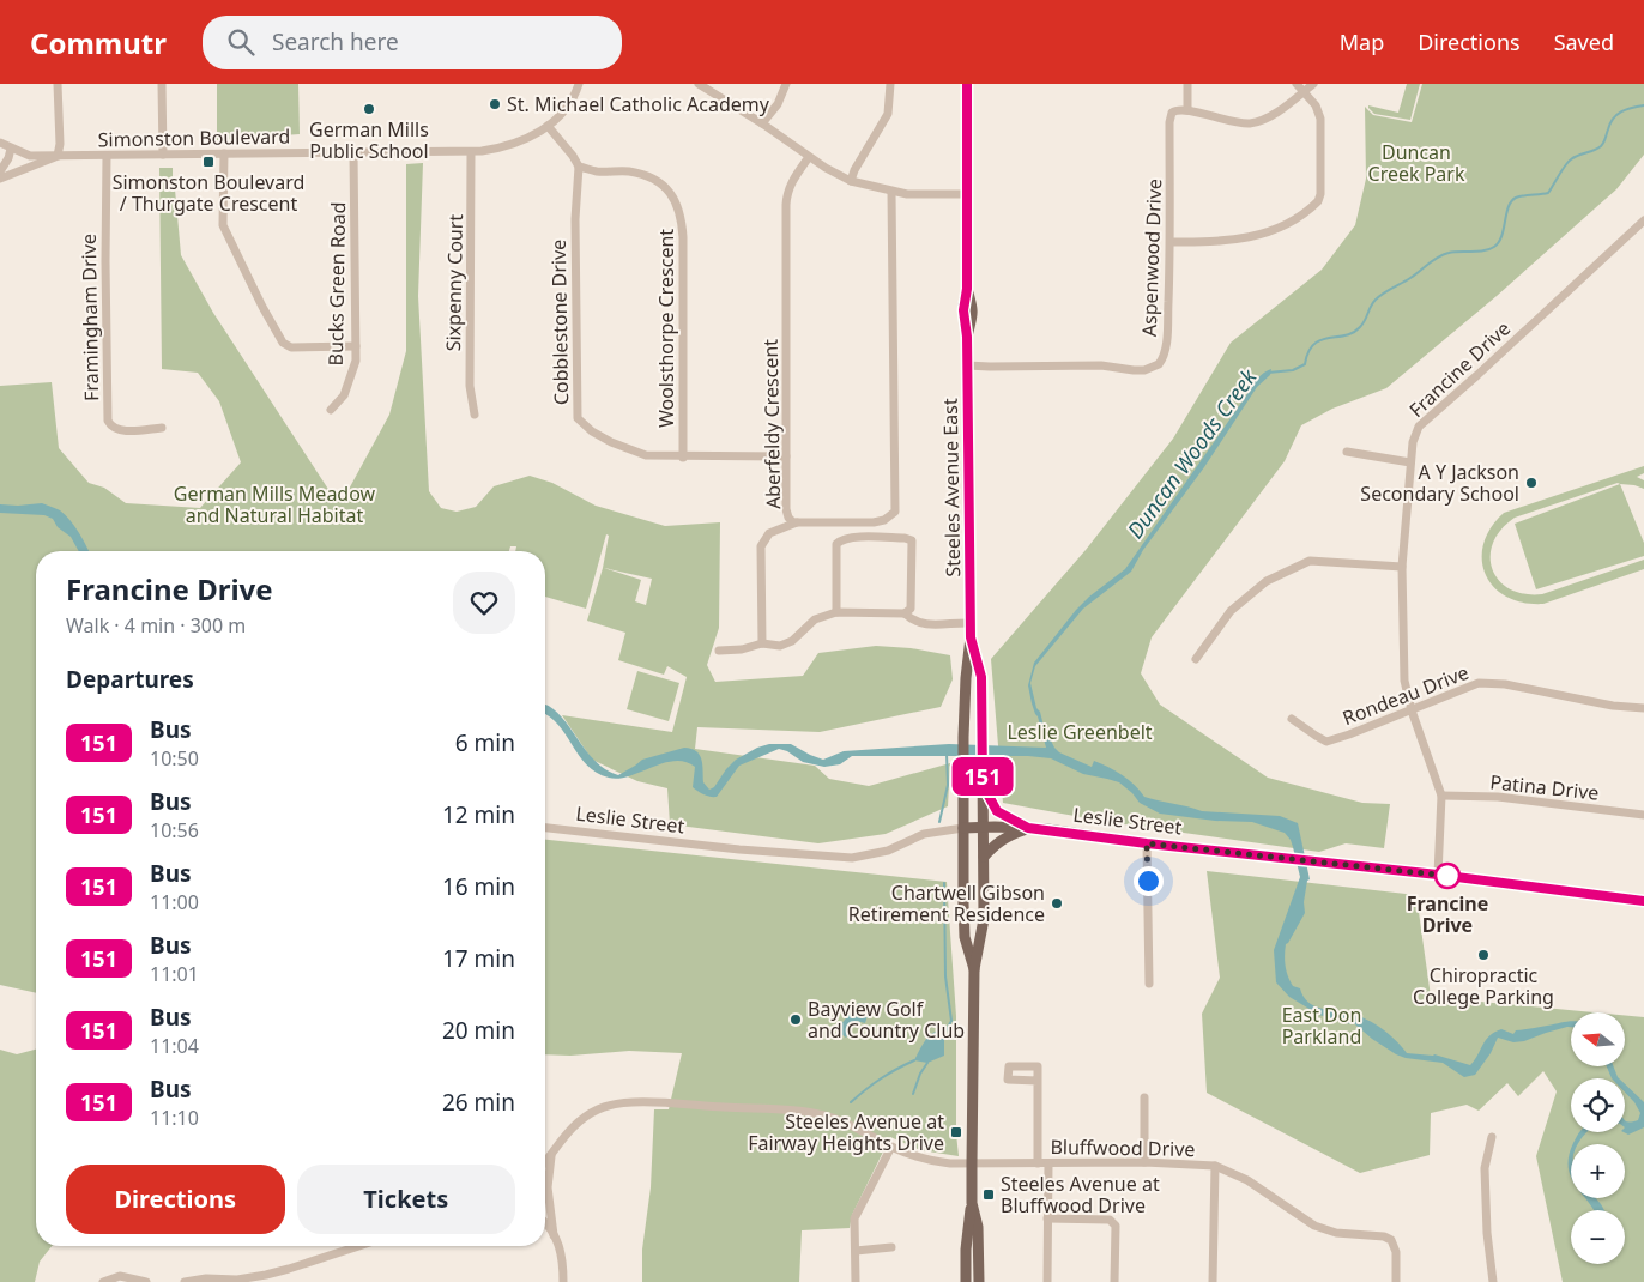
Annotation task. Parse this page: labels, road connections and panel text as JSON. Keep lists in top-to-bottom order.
{
  "streets": {
    "main road": ["Steeles Avenue East", "Leslie Street"],
    "street": [
      "Simonston Boulevard",
      "Aspenwood Drive",
      "Sixpenny Court",
      "Bucks Green Road",
      "Framingham Drive",
      "Cobblestone Drive",
      "Woolsthorpe Crescent",
      "Francine Drive",
      "Aberfeldy Crescent",
      "Rondeau Drive",
      "Patina Drive",
      "Bluffwood Drive"
    ]
  },
  "crossings": [
    ["Simonston Boulevard", "Sixpenny Court"],
    ["Simonston Boulevard", "Bucks Green Road"],
    ["Simonston Boulevard", "Framingham Drive"],
    ["Aspenwood Drive", "Steeles Avenue East"],
    ["Cobblestone Drive", "Woolsthorpe Crescent"],
    ["Cobblestone Drive", "Aberfeldy Crescent"],
    ["Francine Drive", "Rondeau Drive"],
    ["Francine Drive", "Patina Drive"],
    ["Francine Drive", "Leslie Street"],
    ["Steeles Avenue East", "Leslie Street"],
    ["Steeles Avenue East", "Bluffwood Drive"]
  ],
  "water": ["Duncan Woods Creek"],
  "parks": [
    "Duncan Creek Park",
    "German Mills Meadow and Natural Habitat",
    "Leslie Greenbelt",
    "East Don Parkland"
  ],
  "places": {
    "other": [
      "St. Michael Catholic Academy",
      "German Mills Public School",
      "A Y Jackson Secondary School",
      "Francine Drive",
      "Chartwell Gibson Retirement Residence",
      "Chiropractic College Parking",
      "Bayview Golf and Country Club"
    ],
    "transit": ["Simonston Boulevard / Thurgate Crescent", "Steeles Avenue at Fairway Heights Drive", "Steeles Avenue at Bluffwood Drive"]
  },
  "lines": ["bus line 151"],
  "north": "left",
  "page": {
    "header": "Commutr",
    "search": "Search here",
    "nav": ["Map", "Directions", "Saved"],
    "on_map": "151",
    "heading": [
      ["Francine Drive", "Walk · 4 min · 300 m"],
      "Departures"
    ],
    "list": [
      {
        "mark": "151",
        "name": "Bus",
        "note": "10:50",
        "value": "6 min"
      },
      {
        "mark": "151",
        "name": "Bus",
        "note": "10:56",
        "value": "12 min"
      },
      {
        "mark": "151",
        "name": "Bus",
        "note": "11:00",
        "value": "16 min"
      },
      {
        "mark": "151",
        "name": "Bus",
        "note": "11:01",
        "value": "17 min"
      },
      {
        "mark": "151",
        "name": "Bus",
        "note": "11:04",
        "value": "20 min"
      },
      {
        "mark": "151",
        "name": "Bus",
        "note": "11:10",
        "value": "26 min"
      }
    ],
    "map_buttons": ["+", "−"],
    "buttons": ["Directions", "Tickets"]
  }
}
